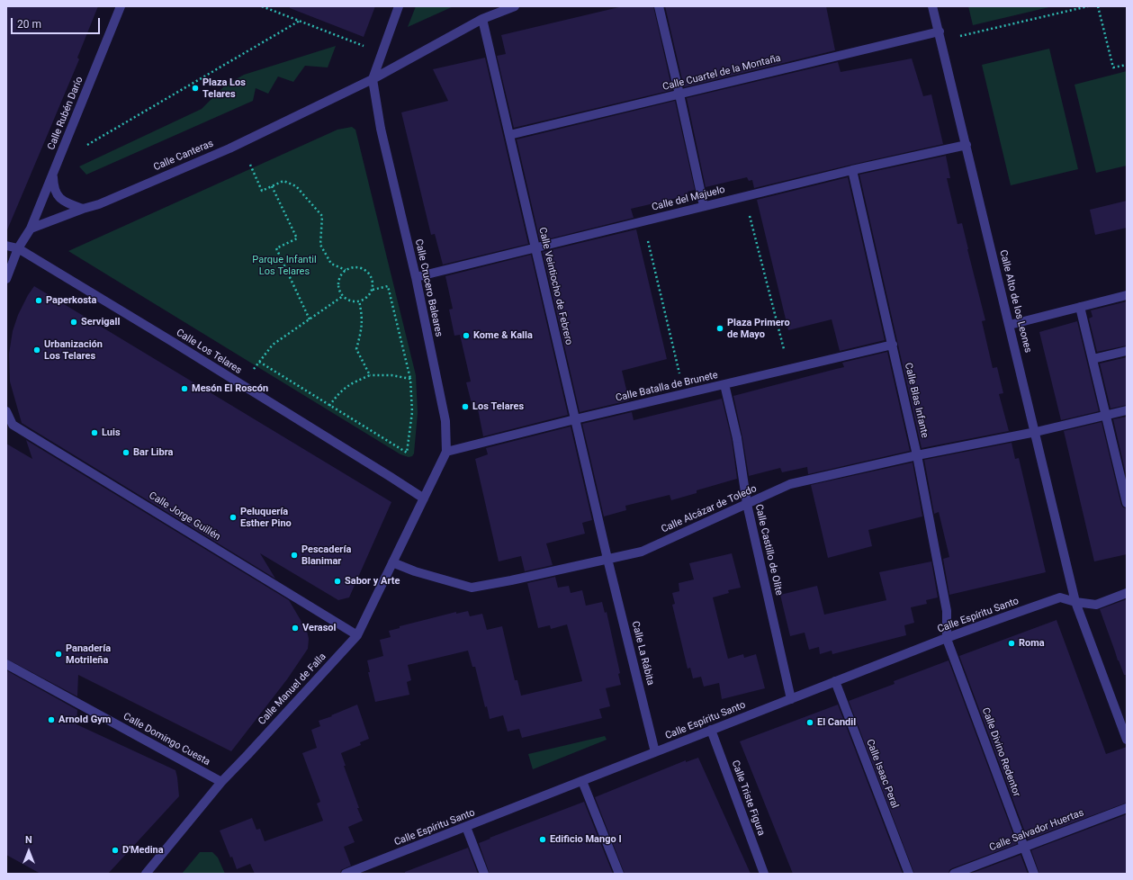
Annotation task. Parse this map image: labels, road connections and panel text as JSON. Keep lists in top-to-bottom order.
{
  "streets": {
    "street": [
      "Calle Cuartel de la Montaña",
      "Calle Rubén Darío",
      "Calle Canteras",
      "Calle del Majuelo",
      "Calle Veintiocho de Febrero",
      "Calle Crucero Baleares",
      "Calle Alto de los Leones",
      "Calle Los Telares",
      "Calle Batalla de Brunete",
      "Calle Blas Infante",
      "Calle Alcázar de Toledo",
      "Calle Jorge Guillén",
      "Calle Castillo de Olite",
      "Calle Espíritu Santo",
      "Calle La Rábita",
      "Calle Manuel de Falla",
      "Calle Domingo Cuesta",
      "Calle Divino Redentor",
      "Calle Isaac Peral",
      "Calle Triste Figura",
      "Calle Salvador Huertas"
    ]
  },
  "crossings": [
    ["Calle Cuartel de la Montaña", "Calle Veintiocho de Febrero"],
    ["Calle Cuartel de la Montaña", "Calle Alto de los Leones"],
    ["Calle Rubén Darío", "Calle Canteras"],
    ["Calle Canteras", "Calle Veintiocho de Febrero"],
    ["Calle Canteras", "Calle Crucero Baleares"],
    ["Calle del Majuelo", "Calle Veintiocho de Febrero"],
    ["Calle del Majuelo", "Calle Crucero Baleares"],
    ["Calle del Majuelo", "Calle Alto de los Leones"],
    ["Calle del Majuelo", "Calle Blas Infante"],
    ["Calle Veintiocho de Febrero", "Calle Batalla de Brunete"],
    ["Calle Veintiocho de Febrero", "Calle Alcázar de Toledo"],
    ["Calle Veintiocho de Febrero", "Calle La Rábita"],
    ["Calle Crucero Baleares", "Calle Los Telares"],
    ["Calle Crucero Baleares", "Calle Batalla de Brunete"],
    ["Calle Crucero Baleares", "Calle Manuel de Falla"],
    ["Calle Alto de los Leones", "Calle Alcázar de Toledo"],
    ["Calle Alto de los Leones", "Calle Espíritu Santo"],
    ["Calle Los Telares", "Calle Manuel de Falla"],
    ["Calle Batalla de Brunete", "Calle Blas Infante"],
    ["Calle Batalla de Brunete", "Calle Castillo de Olite"],
    ["Calle Blas Infante", "Calle Alcázar de Toledo"],
    ["Calle Blas Infante", "Calle Espíritu Santo"],
    ["Calle Blas Infante", "Calle Divino Redentor"],
    ["Calle Alcázar de Toledo", "Calle Castillo de Olite"],
    ["Calle Alcázar de Toledo", "Calle La Rábita"],
    ["Calle Alcázar de Toledo", "Calle Manuel de Falla"],
    ["Calle Jorge Guillén", "Calle Manuel de Falla"],
    ["Calle Castillo de Olite", "Calle Espíritu Santo"],
    ["Calle Espíritu Santo", "Calle La Rábita"],
    ["Calle Espíritu Santo", "Calle Divino Redentor"],
    ["Calle Espíritu Santo", "Calle Isaac Peral"],
    ["Calle Espíritu Santo", "Calle Triste Figura"],
    ["Calle Manuel de Falla", "Calle Domingo Cuesta"],
    ["Calle Divino Redentor", "Calle Salvador Huertas"]
  ],
  "parks": ["Parque Infantil Los Telares"],
  "places": [
    "Plaza Los Telares",
    "Paperkosta",
    "Servigall",
    "Plaza Primero de Mayo",
    "Kome & Kalla",
    "Urbanización Los Telares",
    "Mesón El Roscón",
    "Los Telares",
    "Luis",
    "Bar Libra",
    "Peluquería Esther Pino",
    "Pescadería Blanimar",
    "Sabor y Arte",
    "Verasol",
    "Roma",
    "Panadería Motrileña",
    "Arnold Gym",
    "El Candil",
    "Edificio Mango I",
    "D'Medina"
  ],
  "scale_bar": "20 m",
  "north": "top"
}
